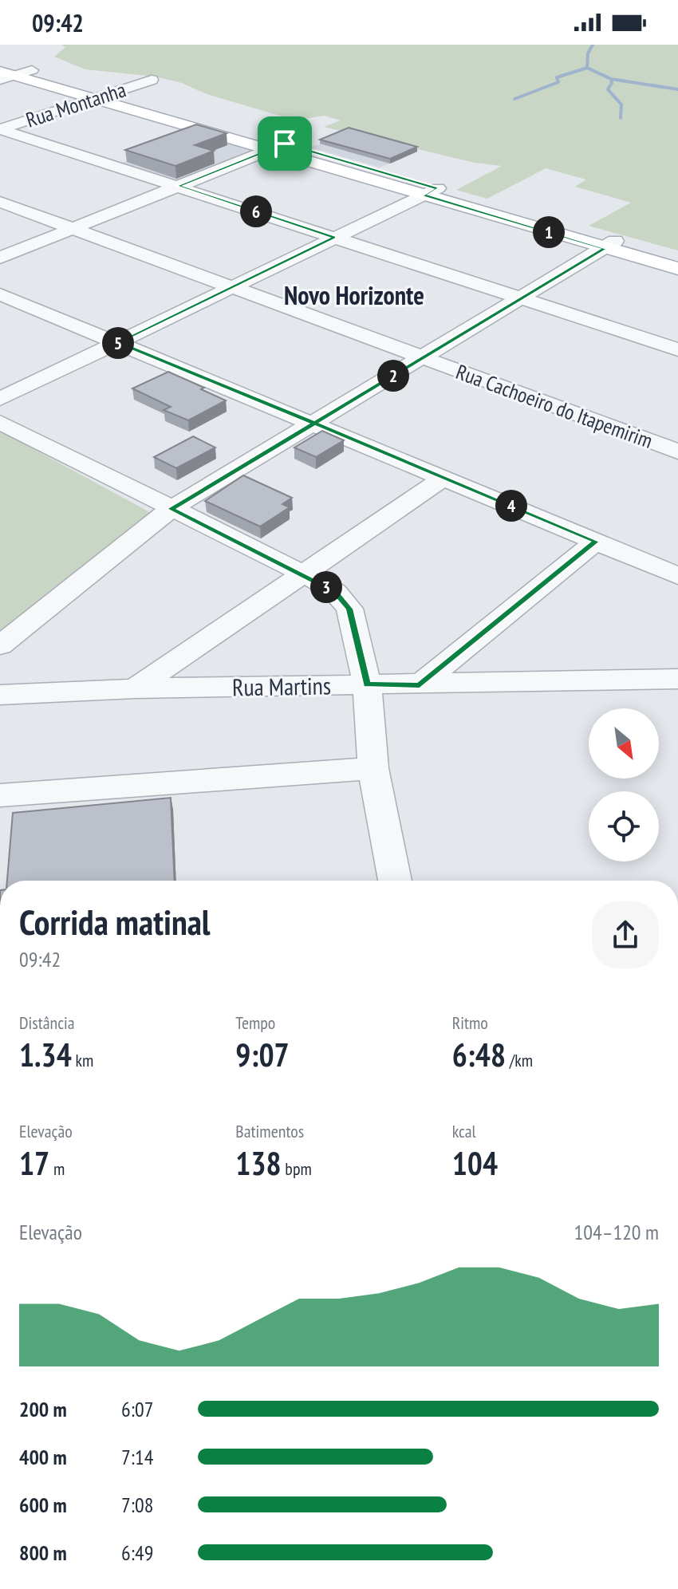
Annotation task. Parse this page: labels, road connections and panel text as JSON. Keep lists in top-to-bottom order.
{
  "streets": {
    "street": ["Rua Montanha", "Rua Cachoeiro do Itapemirim", "Rua Martins"]
  },
  "districts": ["Novo Horizonte"],
  "north": "bottom right",
  "page": {
    "status": "09:42",
    "pins": [
      "6",
      "1",
      "5",
      "2",
      "4",
      "3"
    ],
    "heading": ["Corrida matinal", "09:42"],
    "stats": [
      ["Distância", "1.34 km"],
      ["Tempo", "9:07"],
      ["Ritmo", "6:48 /km"],
      ["Elevação", "17 m"],
      ["Batimentos", "138 bpm"],
      ["kcal", "104"]
    ],
    "chart": ["Elevação", "104–120 m"],
    "list": [
      {
        "name": "200 m",
        "note": "6:07"
      },
      {
        "name": "400 m",
        "note": "7:14"
      },
      {
        "name": "600 m",
        "note": "7:08"
      },
      {
        "name": "800 m",
        "note": "6:49"
      }
    ]
  }
}
